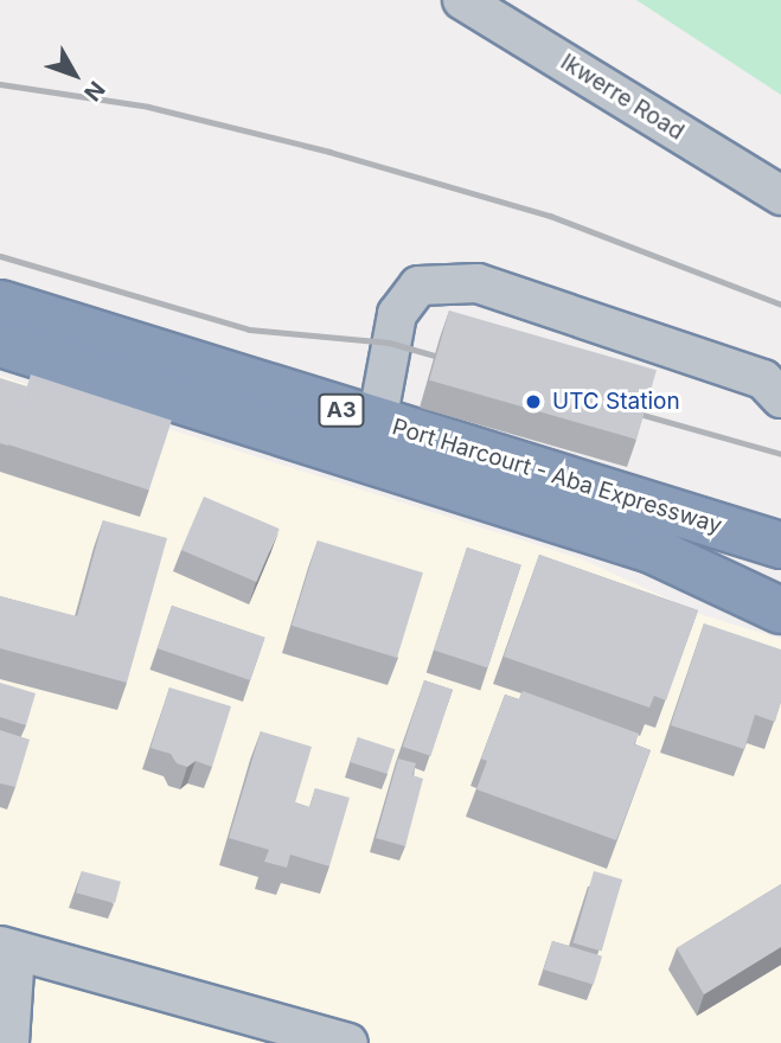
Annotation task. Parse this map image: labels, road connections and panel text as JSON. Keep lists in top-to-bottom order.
{
  "streets": {
    "highway": ["A3", "Port Harcourt - Aba Expressway"],
    "street": ["Ikwerre Road"]
  },
  "places": ["UTC Station"],
  "north": "bottom right"
}
